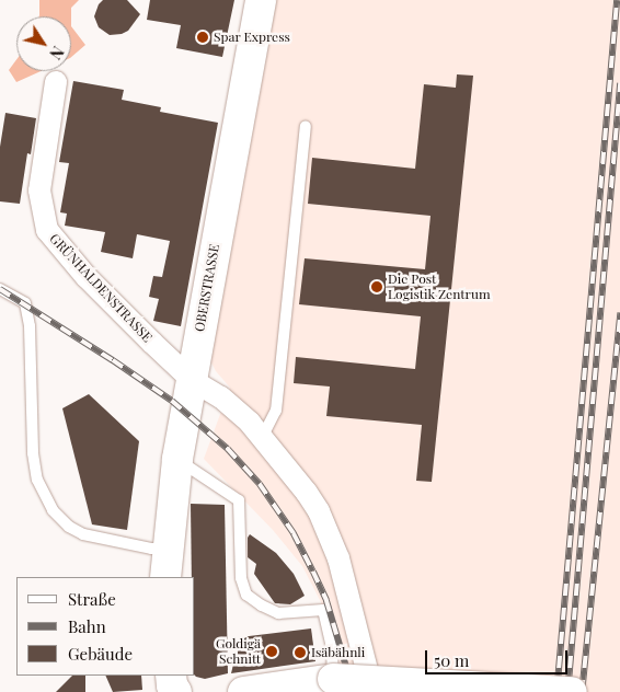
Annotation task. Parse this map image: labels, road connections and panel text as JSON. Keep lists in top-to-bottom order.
{
  "streets": {
    "street": ["GRÜNHALDENSTRASSE", "OBERSTRASSE"]
  },
  "crossings": [
    ["GRÜNHALDENSTRASSE", "OBERSTRASSE"]
  ],
  "places": [
    "Spar Express",
    "Die Post Logistik Zentrum",
    "Goldigä Schnitt",
    "Isäbähnli"
  ],
  "legend": ["Straße", "Bahn", "Gebäude"],
  "scale_bar": "50 m",
  "north": "bottom right"
}
